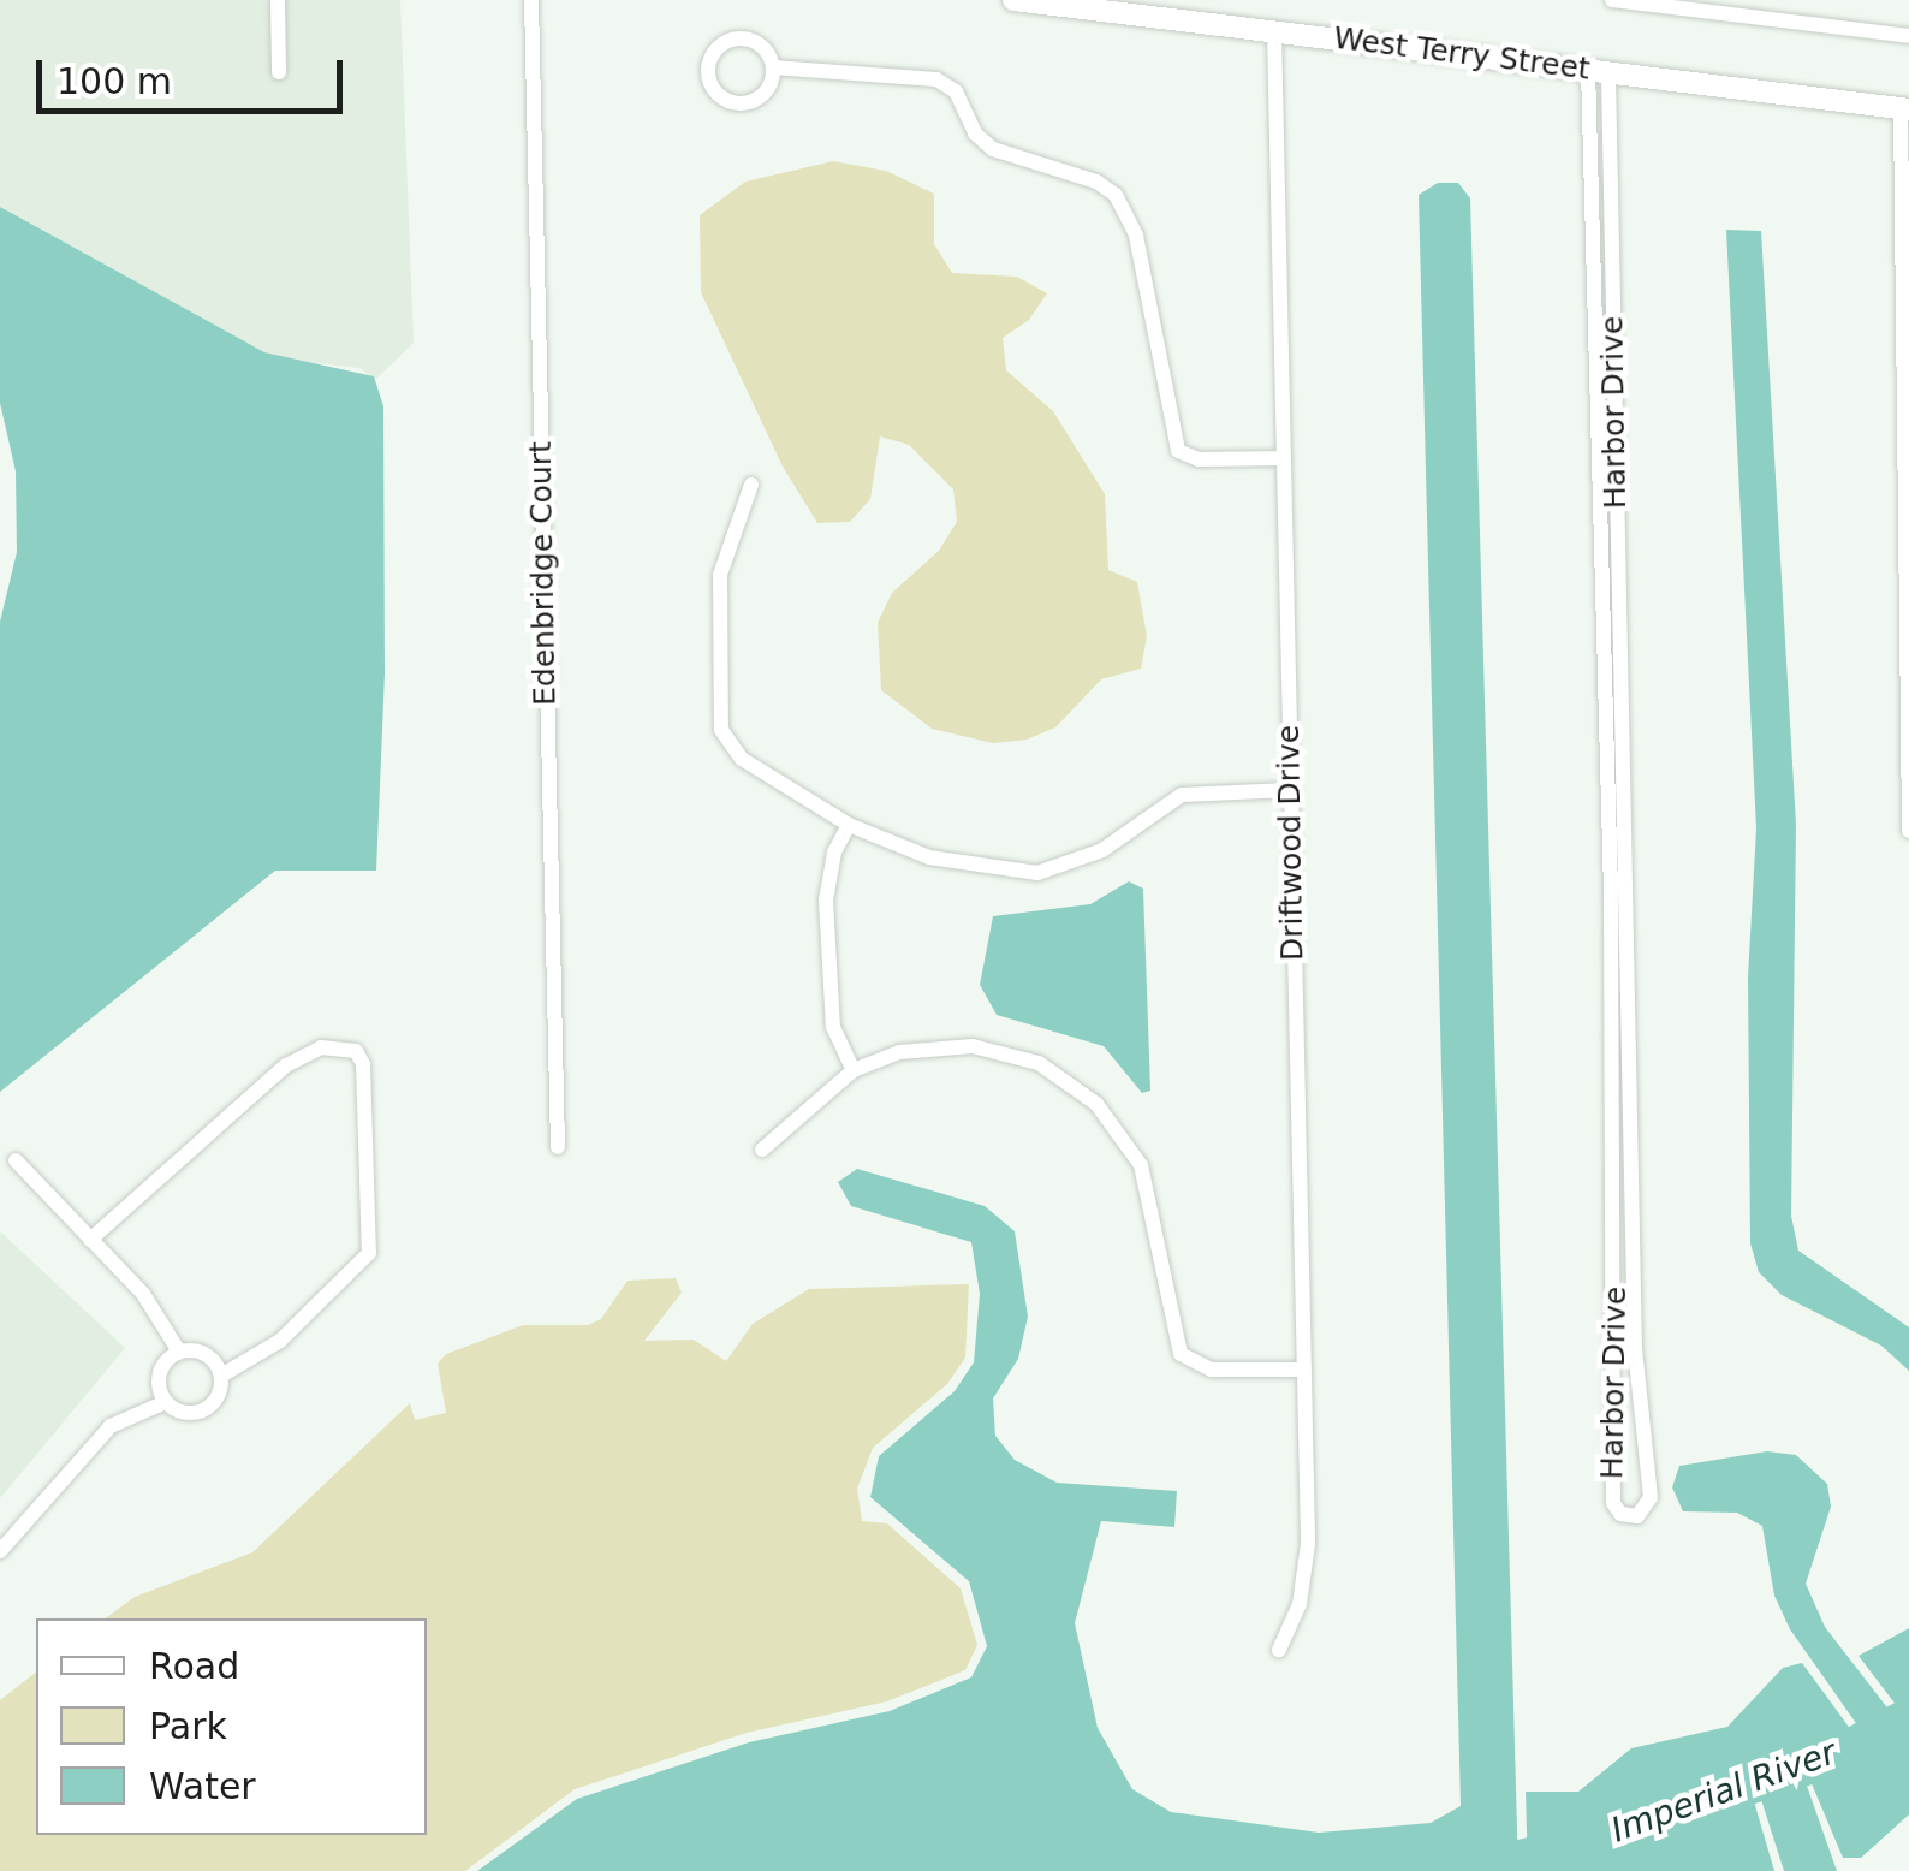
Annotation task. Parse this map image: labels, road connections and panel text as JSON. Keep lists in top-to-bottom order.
{
  "streets": {
    "street": [
      "West Terry Street",
      "Harbor Drive",
      "Edenbridge Court",
      "Driftwood Drive"
    ]
  },
  "crossings": [
    ["West Terry Street", "Harbor Drive"],
    ["West Terry Street", "Driftwood Drive"]
  ],
  "water": ["Imperial River"],
  "legend": ["Road", "Park", "Water"],
  "scale_bar": "100 m"
}
